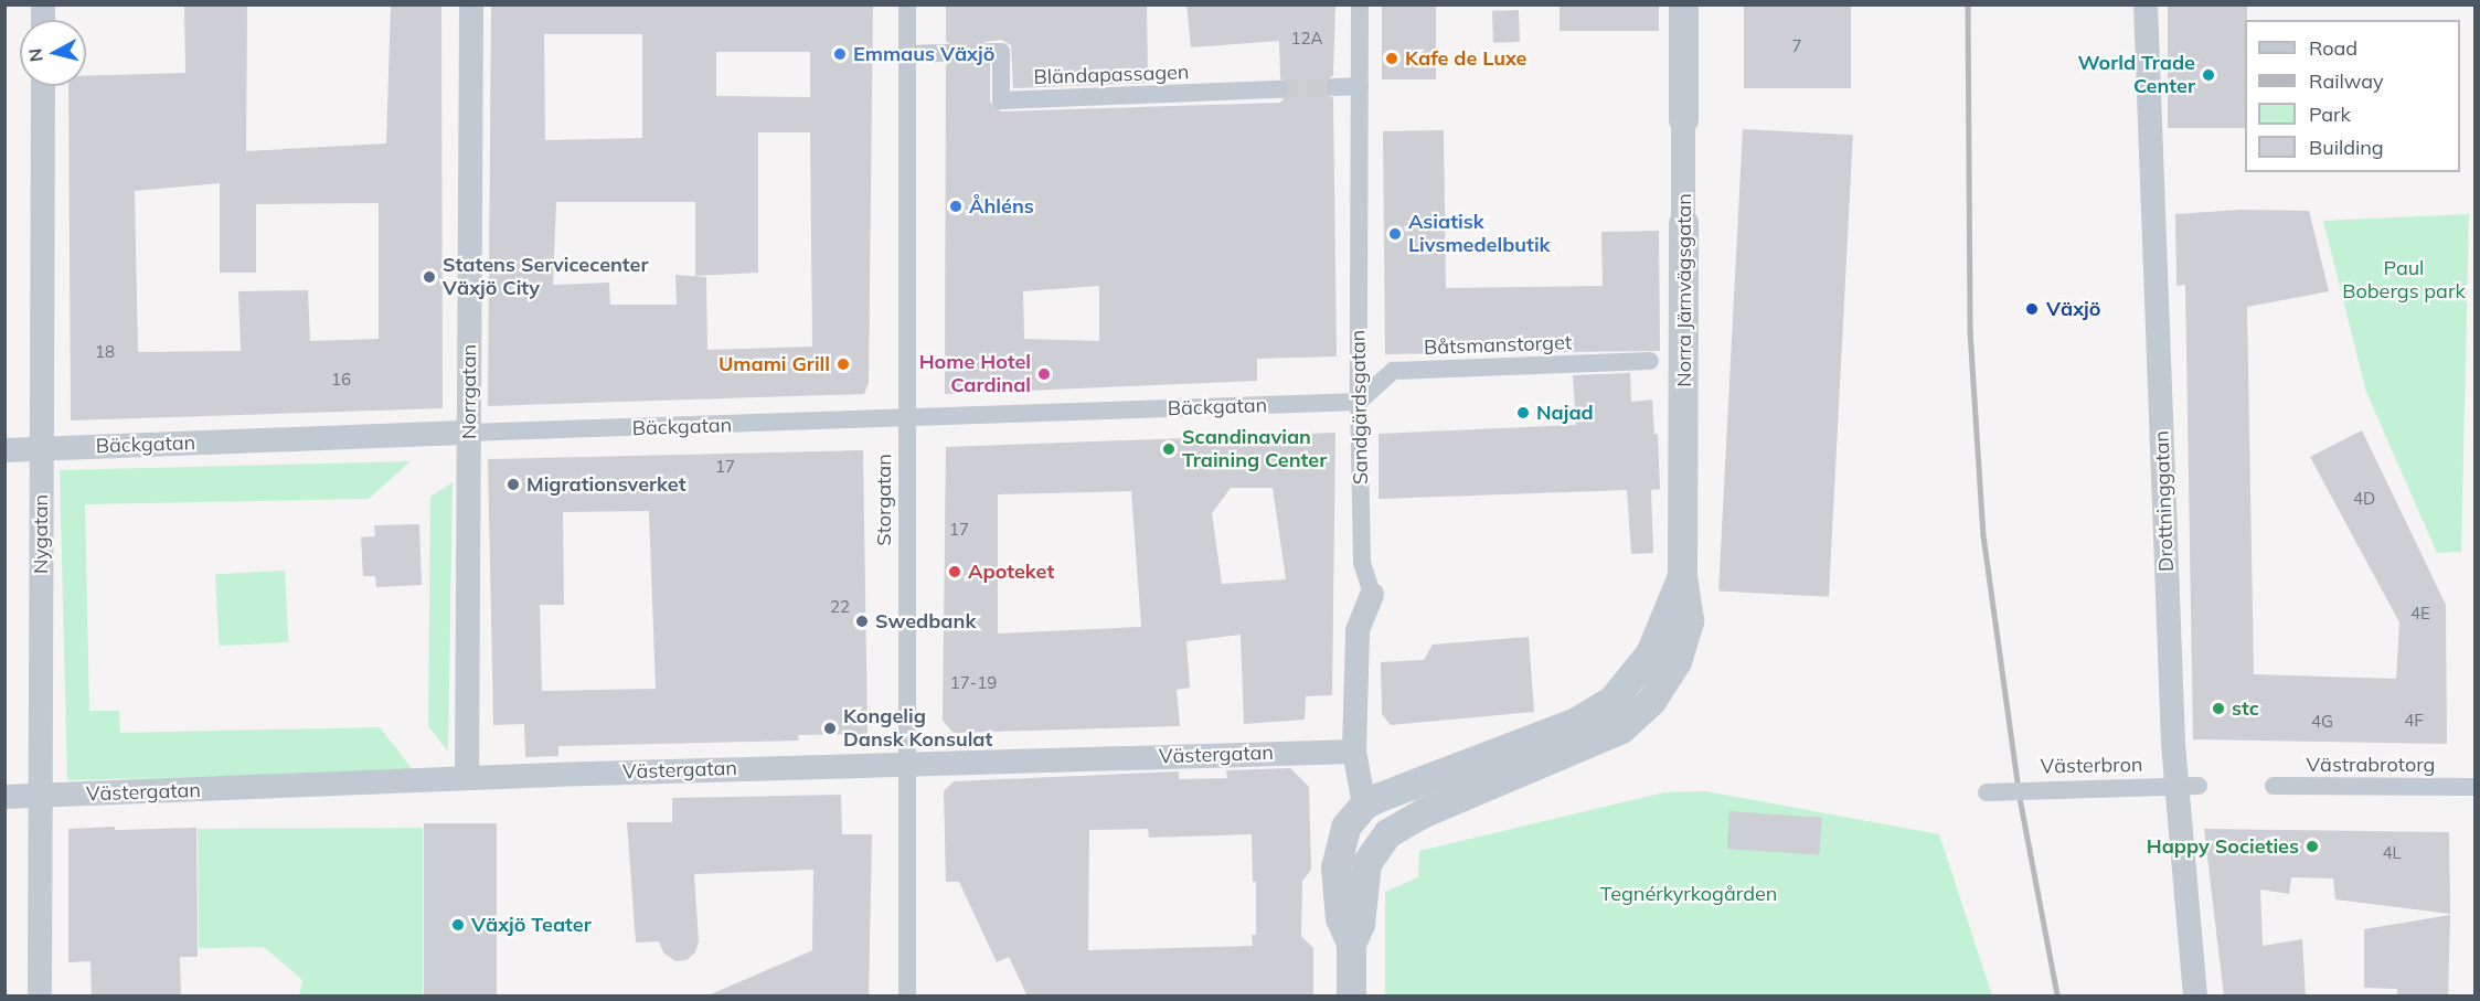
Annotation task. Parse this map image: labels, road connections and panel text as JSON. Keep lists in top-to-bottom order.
{
  "streets": {
    "street": [
      "Bländapassagen",
      "Norra Järnvägsgatan",
      "Båtsmanstorget",
      "Norrgatan",
      "Bäckgatan",
      "Sandgärdsgatan",
      "Storgatan",
      "Drottninggatan",
      "Nygatan",
      "Västergatan",
      "Västrabrotorg",
      "Västerbron"
    ]
  },
  "crossings": [
    ["Norra Järnvägsgatan", "Sandgärdsgatan"],
    ["Båtsmanstorget", "Bäckgatan"],
    ["Båtsmanstorget", "Sandgärdsgatan"],
    ["Norrgatan", "Bäckgatan"],
    ["Norrgatan", "Västergatan"],
    ["Bäckgatan", "Sandgärdsgatan"],
    ["Bäckgatan", "Storgatan"],
    ["Bäckgatan", "Nygatan"],
    ["Sandgärdsgatan", "Västergatan"],
    ["Storgatan", "Västergatan"],
    ["Nygatan", "Västergatan"]
  ],
  "parks": ["Paul Bobergs park", "Tegnérkyrkogården"],
  "places": [
    "Emmaus Växjö",
    "Kafe de Luxe",
    "World Trade Center",
    "Åhléns",
    "Asiatisk Livsmedelbutik",
    "Statens Servicecenter Växjö City",
    "Växjö",
    "Umami Grill",
    "Home Hotel Cardinal",
    "Najad",
    "Scandinavian Training Center",
    "Migrationsverket",
    "Apoteket",
    "Swedbank",
    "stc",
    "Kongelig Dansk Konsulat",
    "Happy Societies",
    "Växjö Teater"
  ],
  "house_numbers": [
    "12A",
    "7",
    "18",
    "16",
    "17",
    "4D",
    "17",
    "22",
    "4E",
    "17-19",
    "4F",
    "4G",
    "4L"
  ],
  "legend": [
    "Road",
    "Railway",
    "Park",
    "Building"
  ],
  "north": "left"
}
